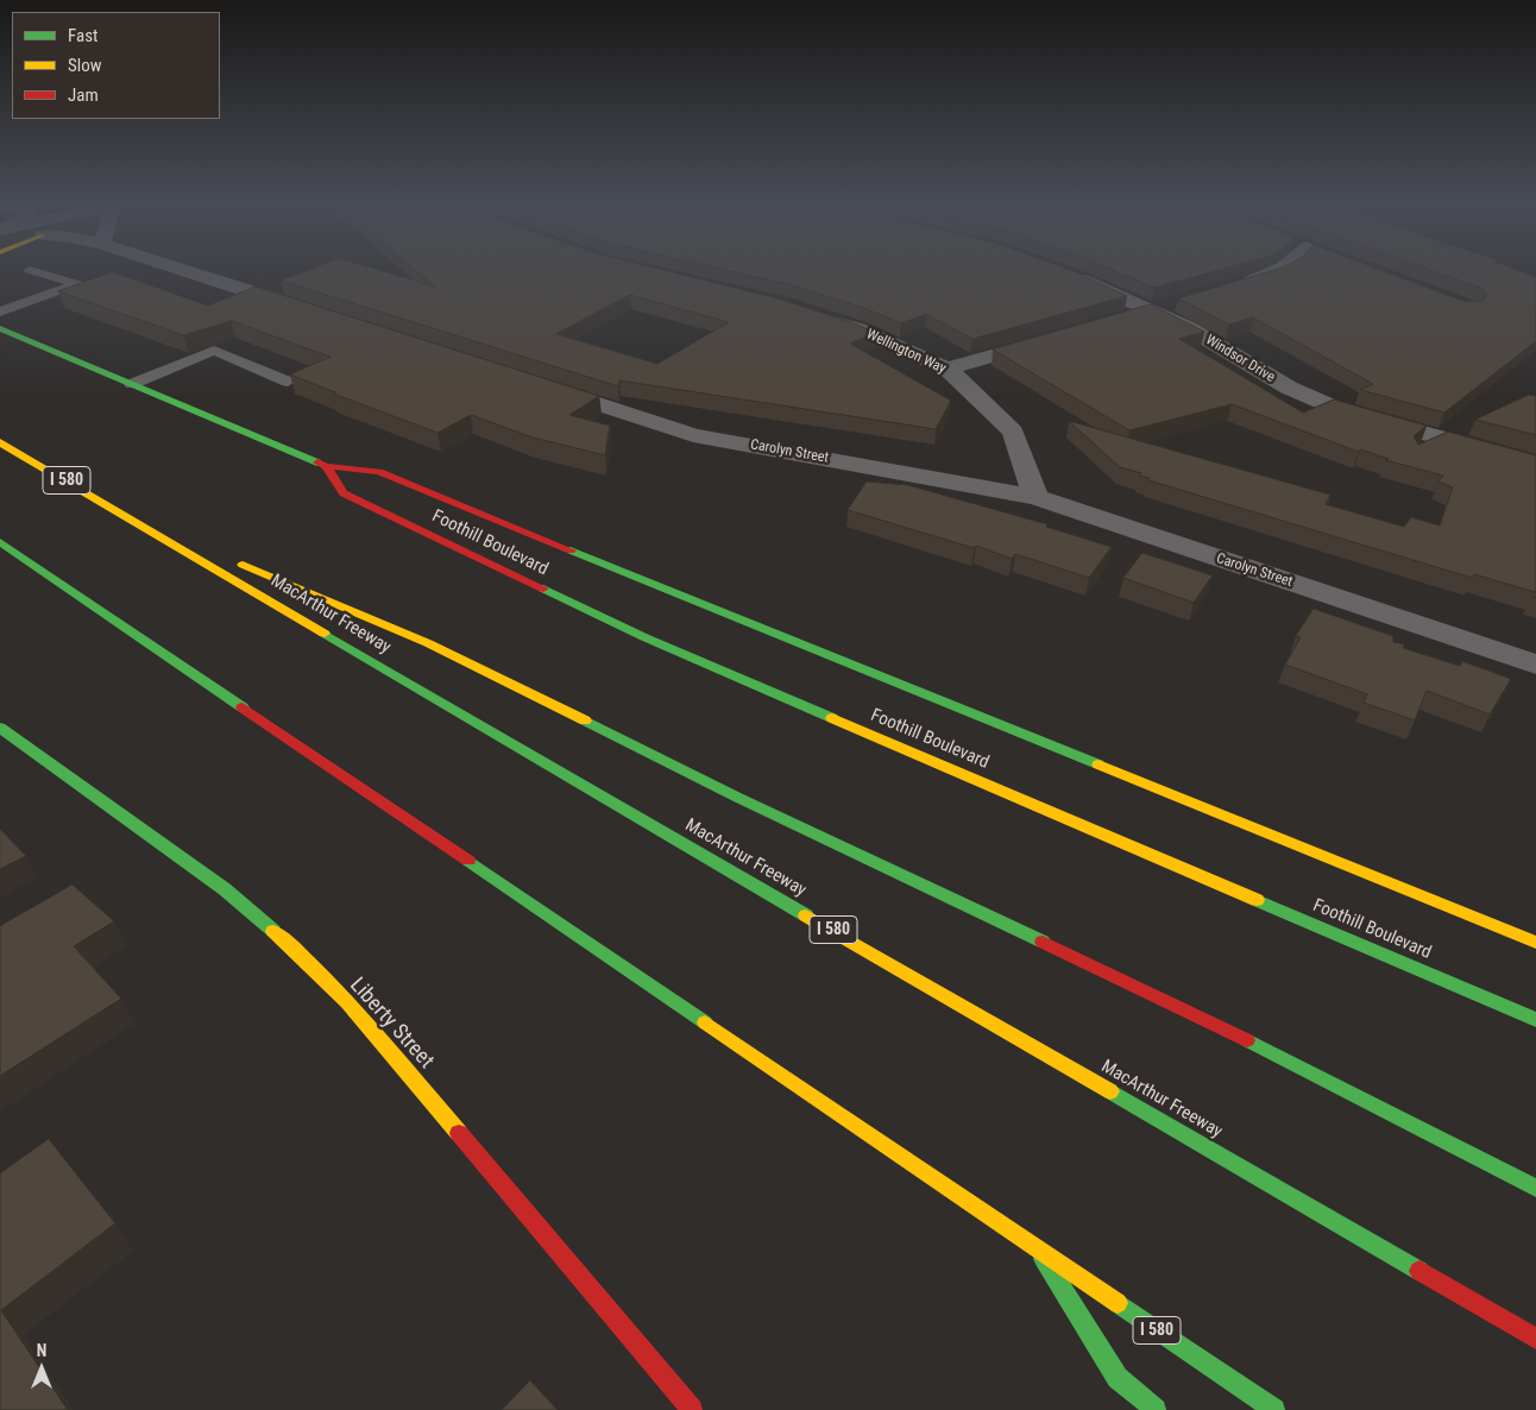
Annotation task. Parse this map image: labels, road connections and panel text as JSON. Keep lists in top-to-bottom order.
{
  "streets": {
    "main road": [
      "I 580",
      "Foothill Boulevard",
      "MacArthur Freeway",
      "Liberty Street"
    ],
    "street": ["Wellington Way", "Windsor Drive", "Carolyn Street"]
  },
  "crossings": [
    ["Wellington Way", "Carolyn Street"]
  ],
  "legend": ["Fast", "Slow", "Jam"],
  "north": "top"
}
